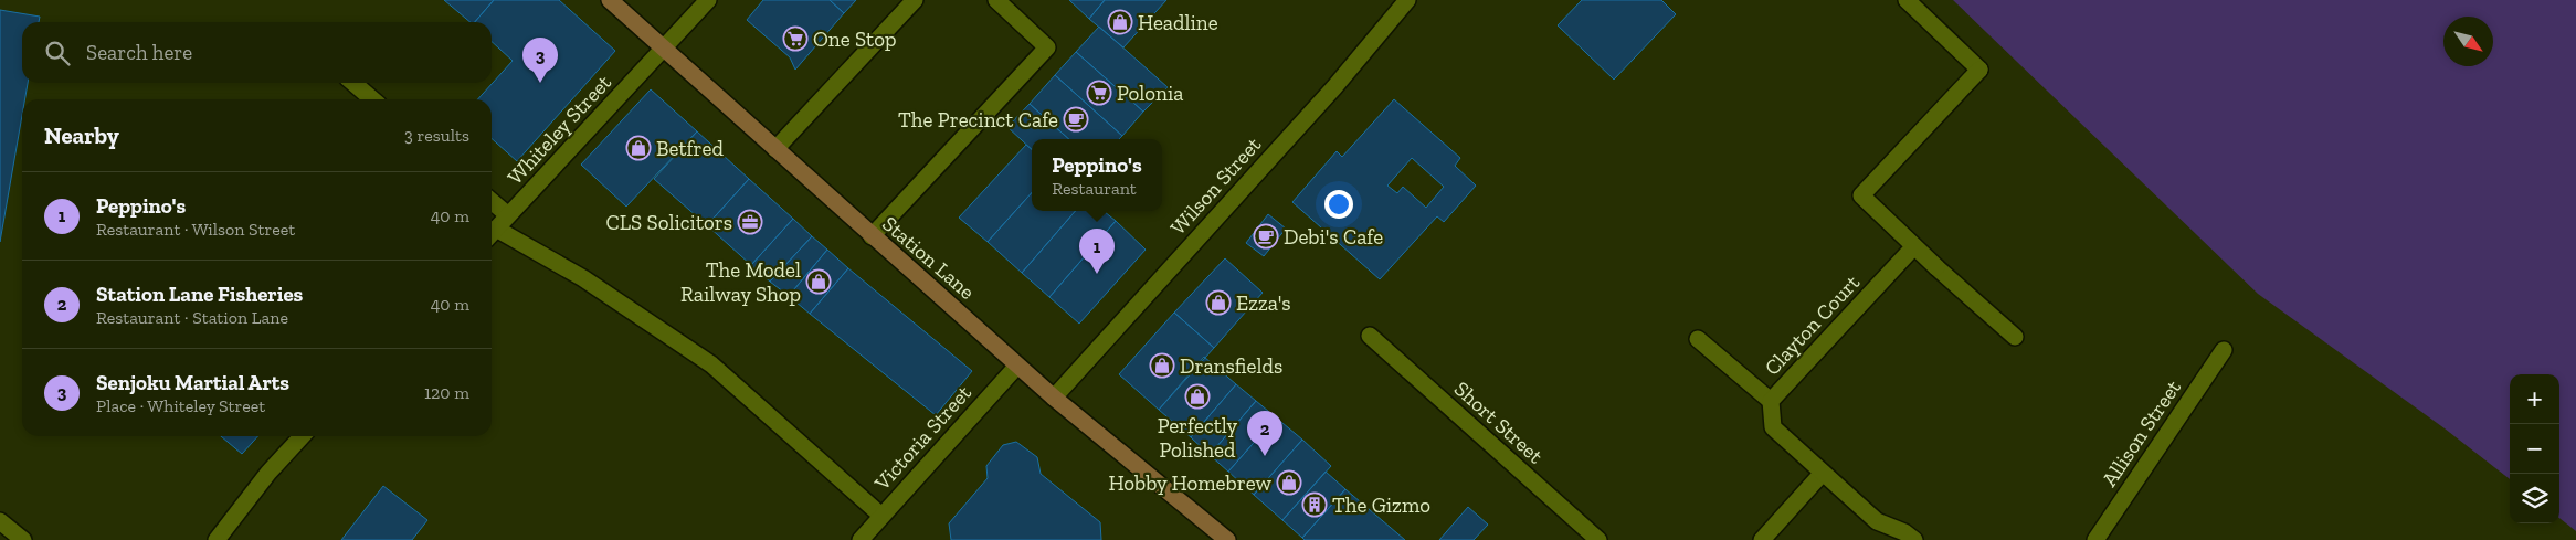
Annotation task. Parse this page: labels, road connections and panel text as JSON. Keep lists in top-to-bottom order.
{
  "streets": {
    "main road": ["Station Lane"],
    "street": [
      "Whiteley Street",
      "Wilson Street",
      "Clayton Court",
      "Short Street",
      "Allison Street",
      "Victoria Street"
    ]
  },
  "crossings": [
    ["Whiteley Street", "Station Lane"],
    ["Wilson Street", "Station Lane"],
    ["Station Lane", "Victoria Street"]
  ],
  "places": {
    "shop": [
      "Headline",
      "Betfred",
      "The Model Railway Shop",
      "Ezza's",
      "Dransfields",
      "Perfectly Polished",
      "Hobby Homebrew"
    ],
    "supermarket": ["One Stop", "Polonia"],
    "cafe": ["The Precinct Cafe", "Debi's Cafe"],
    "office": ["CLS Solicitors"],
    "building": ["The Gizmo"]
  },
  "north": "bottom right",
  "page": {
    "search": "Search here",
    "pins": ["3", "1", "2"],
    "heading": ["Nearby", "3 results"],
    "popup": ["Peppino's", "Restaurant"],
    "list": [
      {
        "mark": "1",
        "name": "Peppino's",
        "note": "Restaurant · Wilson Street",
        "value": "40 m"
      },
      {
        "mark": "2",
        "name": "Station Lane Fisheries",
        "note": "Restaurant · Station Lane",
        "value": "40 m"
      },
      {
        "mark": "3",
        "name": "Senjoku Martial Arts",
        "note": "Place · Whiteley Street",
        "value": "120 m"
      }
    ],
    "map_buttons": ["+", "−"]
  }
}
